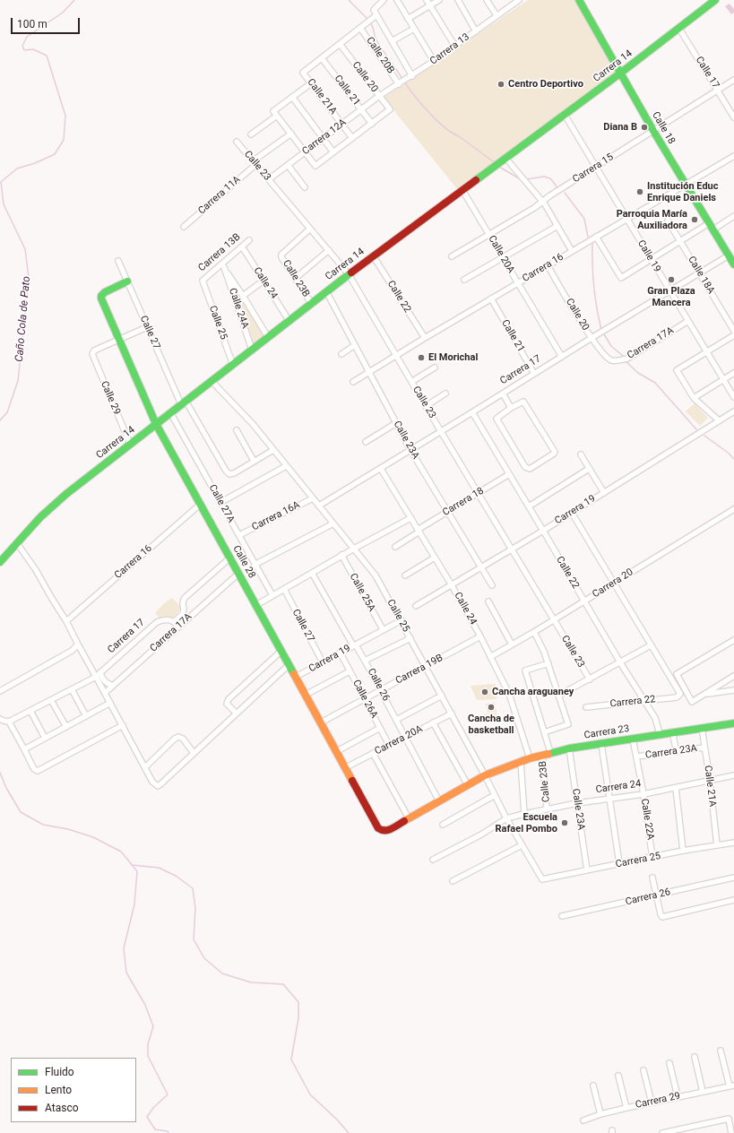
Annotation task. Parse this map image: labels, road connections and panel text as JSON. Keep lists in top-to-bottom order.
{
  "streets": {
    "street": [
      "Carrera 13",
      "Calle 20B",
      "Carrera 14",
      "Calle 17",
      "Calle 20",
      "Calle 21",
      "Calle 21A",
      "Calle 18",
      "Carrera 12A",
      "Calle 23",
      "Carrera 15",
      "Carrera 11A",
      "Carrera 13B",
      "Calle 20A",
      "Calle 19",
      "Carrera 16",
      "Calle 18A",
      "Calle 23B",
      "Calle 24",
      "Calle 22",
      "Calle 24A",
      "Calle 25",
      "Calle 27",
      "Carrera 17A",
      "Carrera 17",
      "Calle 29",
      "Calle 23A",
      "Carrera 18",
      "Calle 27A",
      "Carrera 19",
      "Carrera 16A",
      "Calle 28",
      "Carrera 20",
      "Calle 25A",
      "Carrera 19B",
      "Calle 26",
      "Calle 26A",
      "Carrera 22",
      "Carrera 23",
      "Carrera 20A",
      "Carrera 23A",
      "Carrera 24",
      "Calle 22A",
      "Carrera 25",
      "Carrera 26",
      "Carrera 29"
    ]
  },
  "crossings": [
    ["Carrera 13", "Calle 20B"],
    ["Carrera 13", "Calle 20"],
    ["Carrera 13", "Carrera 12A"],
    ["Carrera 14", "Calle 17"],
    ["Carrera 14", "Calle 18"],
    ["Carrera 14", "Calle 23"],
    ["Carrera 14", "Calle 20A"],
    ["Carrera 14", "Calle 19"],
    ["Carrera 14", "Calle 23B"],
    ["Carrera 14", "Calle 24"],
    ["Carrera 14", "Calle 22"],
    ["Carrera 14", "Calle 24A"],
    ["Carrera 14", "Calle 25"],
    ["Carrera 14", "Calle 27"],
    ["Carrera 14", "Calle 29"],
    ["Carrera 14", "Calle 23A"],
    ["Carrera 14", "Calle 27A"],
    ["Carrera 14", "Calle 28"],
    ["Calle 17", "Carrera 15"],
    ["Calle 20", "Calle 21"],
    ["Calle 20", "Carrera 12A"],
    ["Calle 20", "Carrera 16"],
    ["Calle 20", "Carrera 17A"],
    ["Calle 20", "Carrera 17"],
    ["Calle 21", "Calle 21A"],
    ["Calle 21", "Carrera 12A"],
    ["Calle 21", "Carrera 16"],
    ["Calle 21", "Carrera 17"],
    ["Calle 21A", "Carrera 12A"],
    ["Calle 21A", "Carrera 23"],
    ["Calle 21A", "Carrera 23A"],
    ["Calle 21A", "Carrera 24"],
    ["Calle 21A", "Carrera 25"],
    ["Calle 18", "Carrera 15"],
    ["Calle 18", "Carrera 16"],
    ["Calle 18", "Carrera 17"],
    ["Carrera 12A", "Calle 23"],
    ["Calle 23", "Carrera 11A"],
    ["Calle 23", "Carrera 16"],
    ["Calle 23", "Calle 23B"],
    ["Calle 23", "Carrera 17"],
    ["Calle 23", "Carrera 18"],
    ["Calle 23", "Carrera 19"],
    ["Calle 23", "Carrera 20"],
    ["Carrera 15", "Calle 20A"],
    ["Carrera 15", "Calle 19"],
    ["Carrera 13B", "Calle 24"],
    ["Carrera 13B", "Calle 24A"],
    ["Carrera 13B", "Calle 25"],
    ["Calle 20A", "Carrera 16"],
    ["Calle 20A", "Carrera 17"],
    ["Calle 19", "Carrera 16"],
    ["Calle 19", "Carrera 17A"],
    ["Calle 19", "Carrera 17"],
    ["Carrera 16", "Calle 22"],
    ["Carrera 16", "Calle 23A"],
    ["Carrera 16", "Calle 28"],
    ["Calle 18A", "Carrera 17"],
    ["Calle 23B", "Carrera 23"],
    ["Calle 23B", "Carrera 24"],
    ["Calle 24", "Carrera 17"],
    ["Calle 24", "Carrera 18"],
    ["Calle 24", "Carrera 19"],
    ["Calle 24", "Carrera 20"],
    ["Calle 24", "Carrera 19B"],
    ["Calle 24", "Carrera 23"],
    ["Calle 22", "Carrera 17"],
    ["Calle 22", "Carrera 18"],
    ["Calle 22", "Carrera 19"],
    ["Calle 22", "Carrera 20"],
    ["Calle 22", "Carrera 22"],
    ["Calle 22", "Carrera 23"],
    ["Calle 25", "Carrera 17"],
    ["Calle 25", "Carrera 19"],
    ["Calle 25", "Carrera 16A"],
    ["Calle 25", "Carrera 19B"],
    ["Calle 25", "Carrera 23"],
    ["Calle 25", "Carrera 20A"],
    ["Calle 25", "Carrera 24"],
    ["Calle 25", "Carrera 25"],
    ["Calle 27", "Carrera 19"],
    ["Calle 27", "Calle 28"],
    ["Carrera 17A", "Calle 28"],
    ["Carrera 17", "Calle 23A"],
    ["Calle 29", "Calle 28"],
    ["Calle 23A", "Carrera 18"],
    ["Calle 23A", "Carrera 19"],
    ["Calle 23A", "Carrera 23"],
    ["Calle 23A", "Carrera 24"],
    ["Calle 23A", "Carrera 25"],
    ["Calle 27A", "Carrera 16A"],
    ["Carrera 19", "Calle 28"],
    ["Carrera 19", "Calle 25A"],
    ["Carrera 19", "Calle 26"],
    ["Carrera 19", "Calle 26A"],
    ["Calle 28", "Carrera 19B"],
    ["Calle 28", "Carrera 20A"],
    ["Carrera 19B", "Calle 26"],
    ["Carrera 19B", "Calle 26A"],
    ["Calle 26", "Carrera 20A"],
    ["Calle 26A", "Carrera 20A"],
    ["Carrera 23", "Calle 22A"],
    ["Carrera 23A", "Calle 22A"],
    ["Carrera 24", "Calle 22A"],
    ["Calle 22A", "Carrera 25"]
  ],
  "water": ["Caño Cola de Pato"],
  "places": [
    "Centro Deportivo",
    "Diana B",
    "Institución Educ Enrique Daniels",
    "Parroquia María Auxiliadora",
    "Gran Plaza Mancera",
    "El Morichal",
    "Cancha araguaney",
    "Cancha de basketball",
    "Escuela Rafael Pombo"
  ],
  "legend": ["Fluido", "Lento", "Atasco"],
  "scale_bar": "100 m"
}
